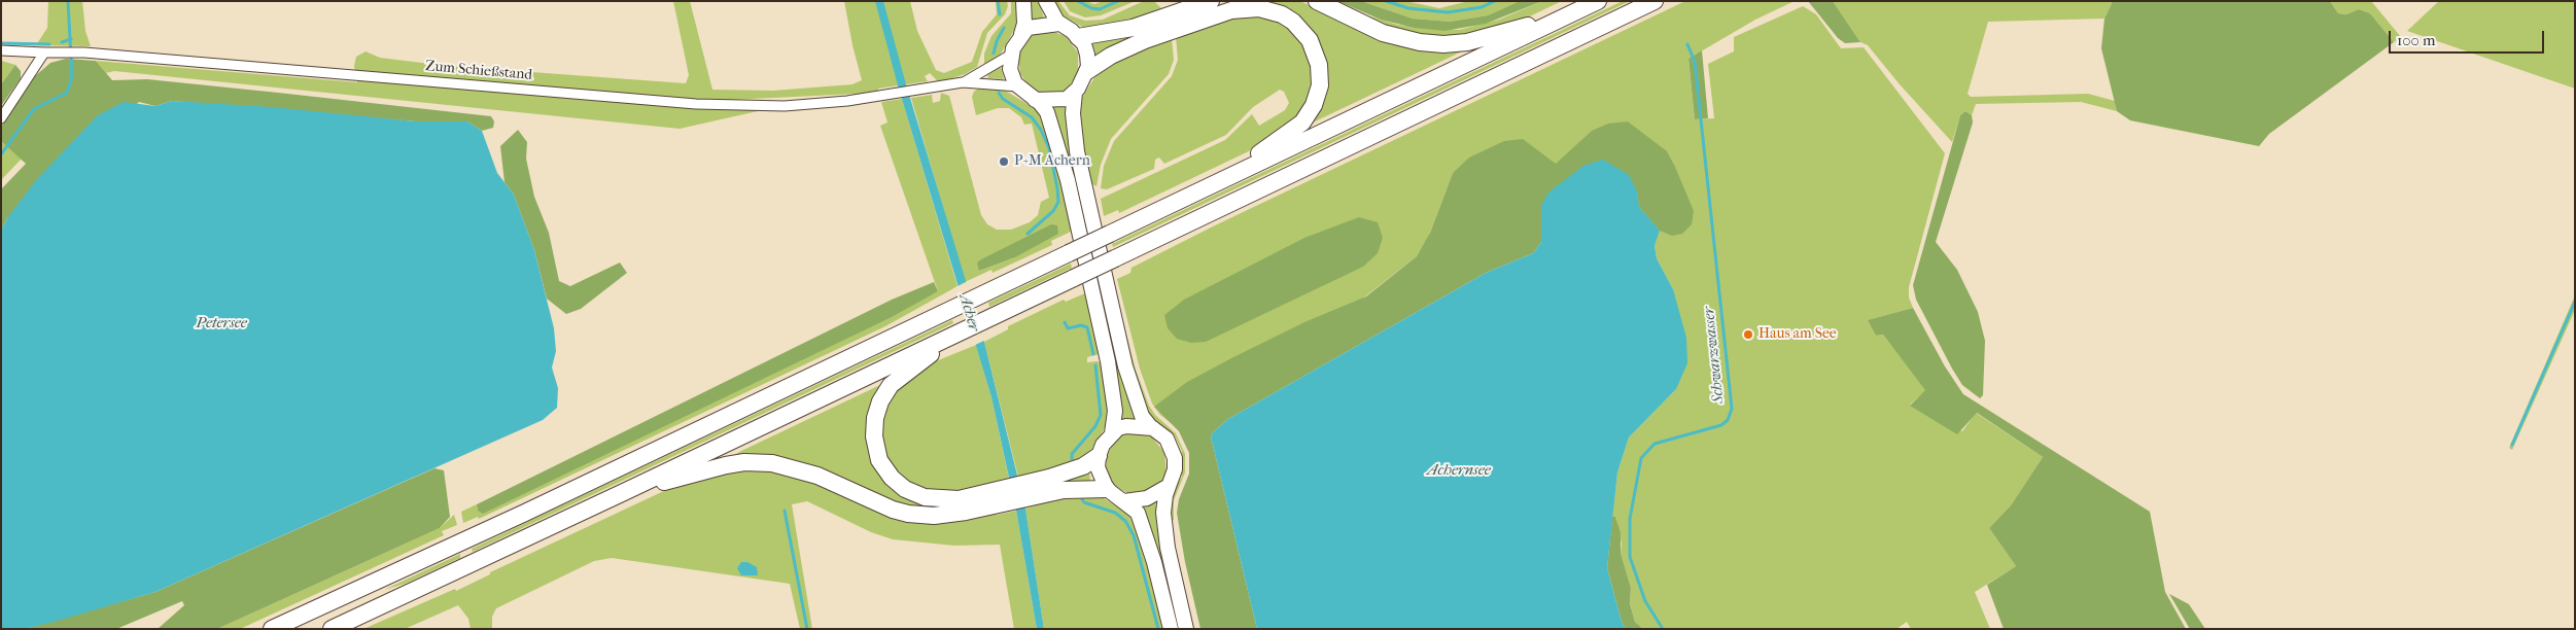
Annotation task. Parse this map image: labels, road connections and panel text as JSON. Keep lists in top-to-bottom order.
{
  "streets": {
    "street": ["Zum Schießstand"]
  },
  "water": [
    "Acher",
    "Petersee",
    "Schwarzwasser",
    "Achernsee"
  ],
  "places": ["P+M Achern", "Haus am See"],
  "scale_bar": "100 m"
}
